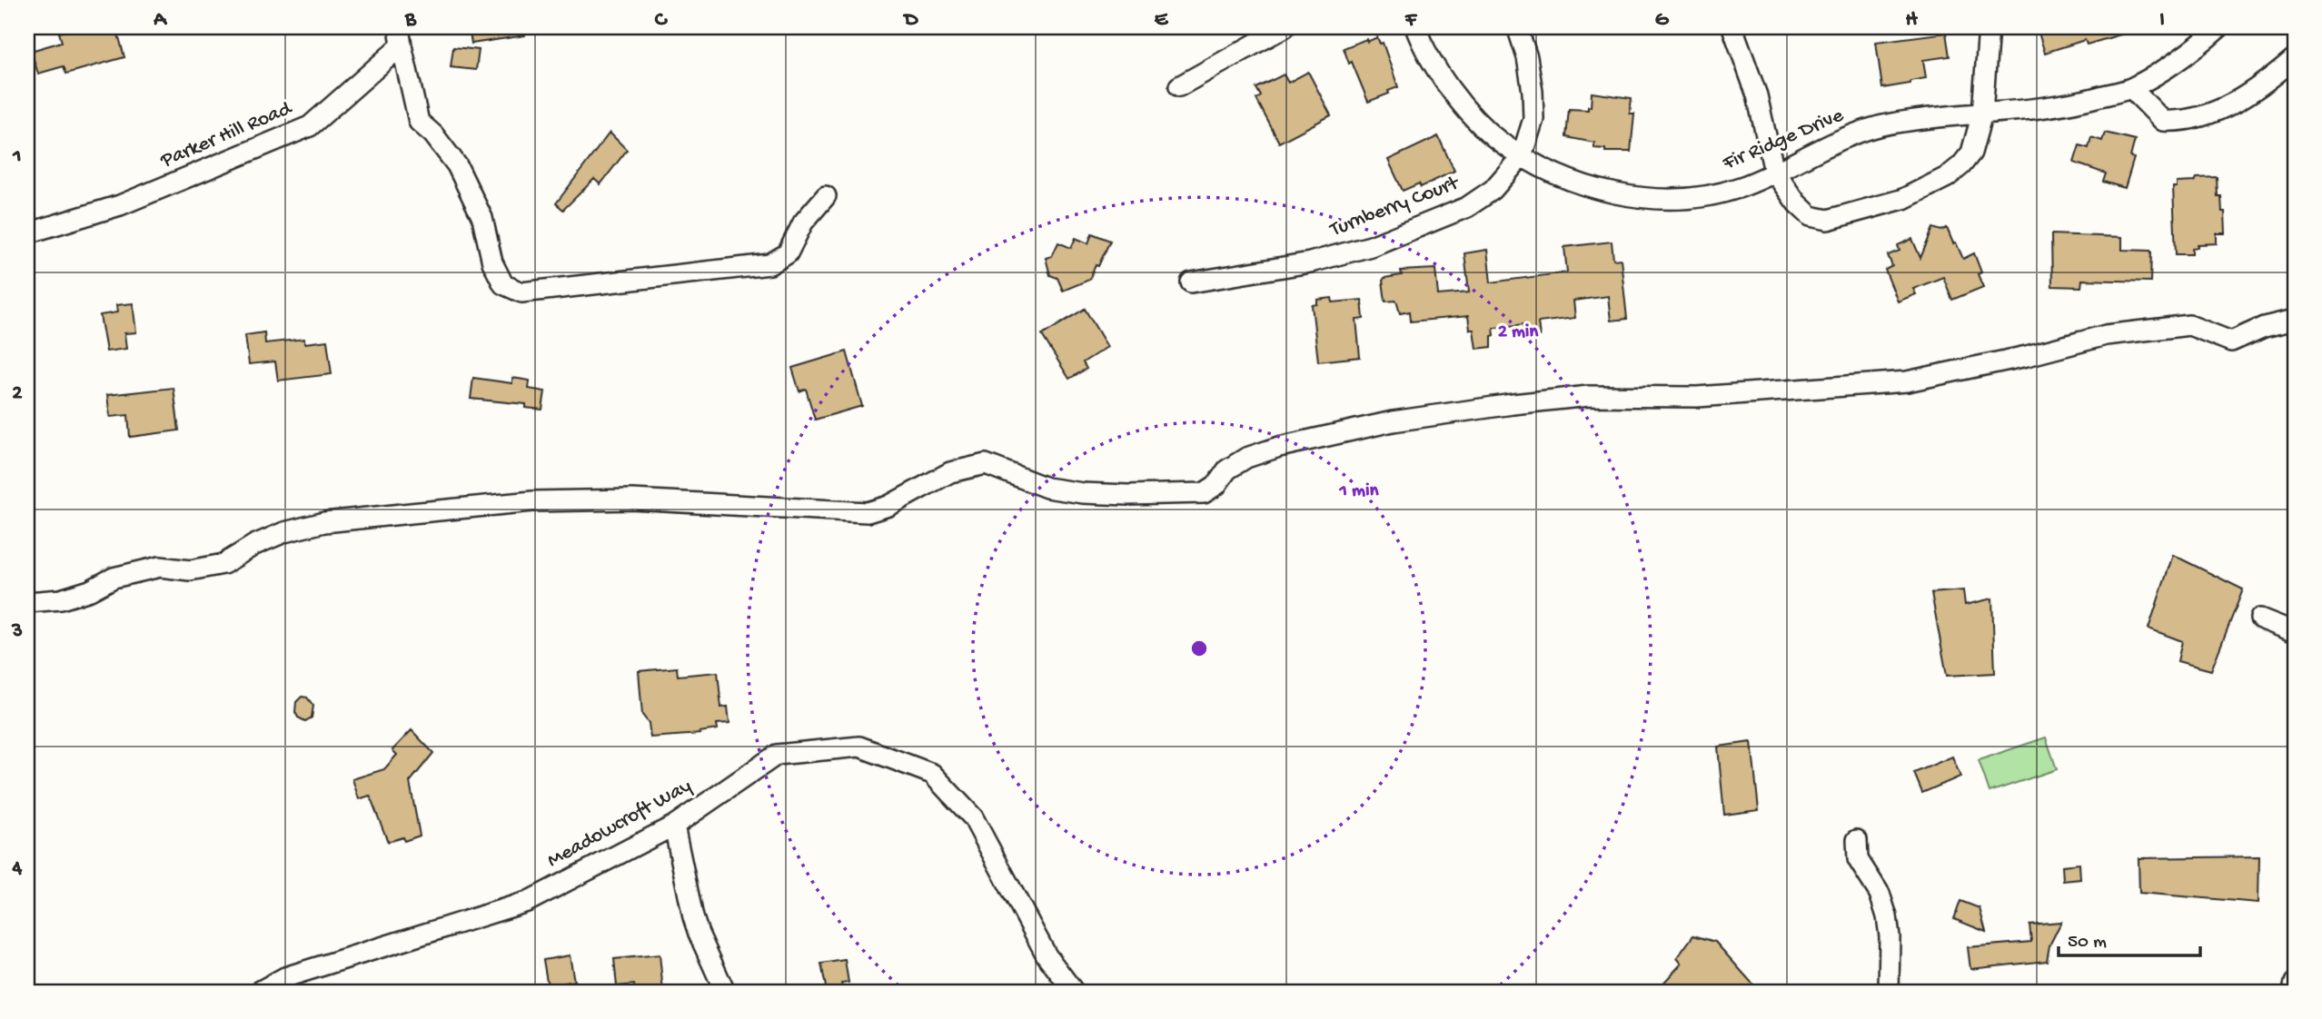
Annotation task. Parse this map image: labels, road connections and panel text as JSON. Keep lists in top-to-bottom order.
{
  "streets": {
    "street": [
      "Parker Hill Road",
      "Fir Ridge Drive",
      "Turnberry Court",
      "Meadowcroft Way"
    ]
  },
  "crossings": [
    ["Fir Ridge Drive", "Turnberry Court"]
  ],
  "scale_bar": "50 m",
  "grid": {
    "columns": [
      "A",
      "B",
      "C",
      "D",
      "E",
      "F",
      "G",
      "H",
      "I"
    ],
    "rows": [
      "1",
      "2",
      "3",
      "4"
    ]
  },
  "rings": ["2 min", "1 min"]
}
